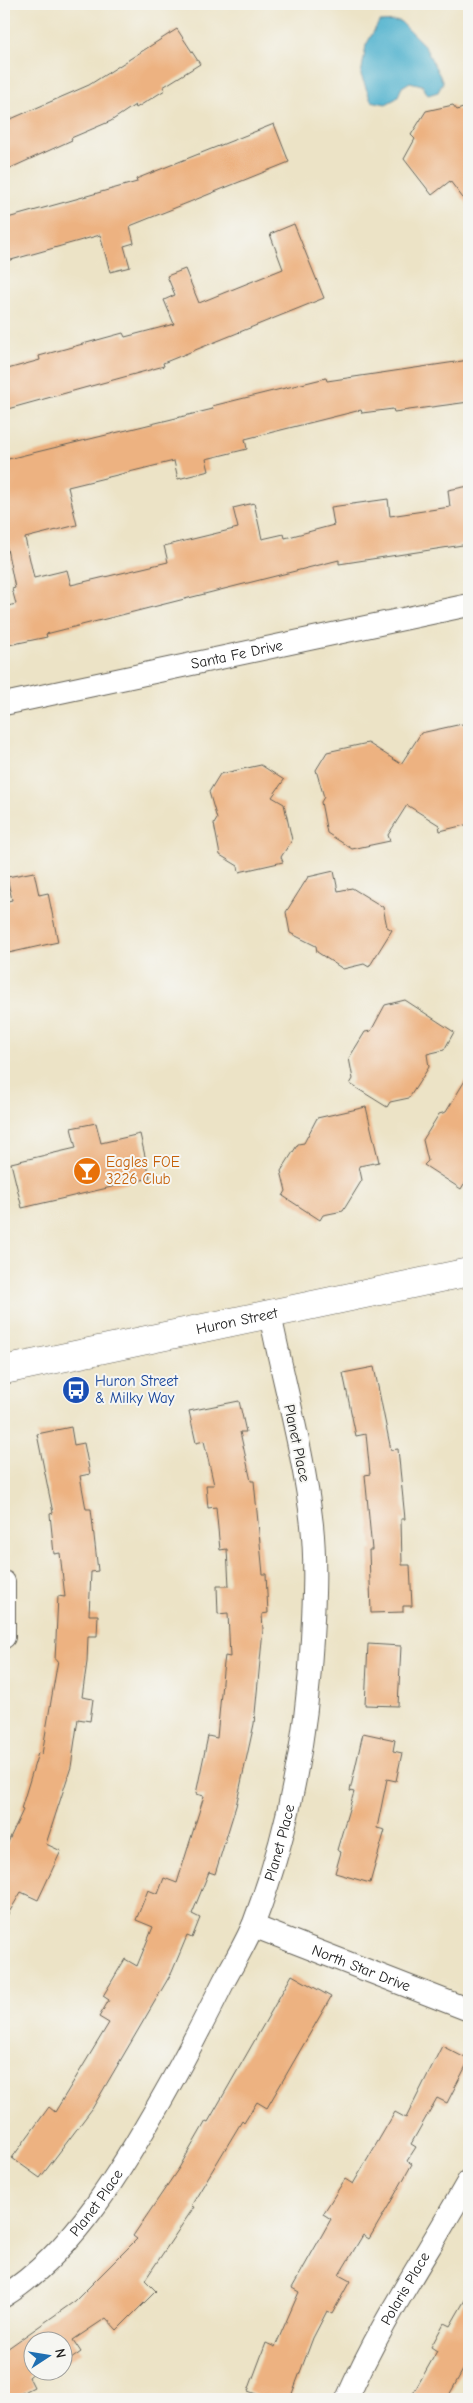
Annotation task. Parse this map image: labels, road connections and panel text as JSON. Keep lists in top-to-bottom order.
{
  "streets": {
    "main road": ["Huron Street"],
    "street": [
      "Santa Fe Drive",
      "Planet Place",
      "North Star Drive",
      "Polaris Place"
    ]
  },
  "crossings": [
    ["Huron Street", "Planet Place"],
    ["Planet Place", "North Star Drive"]
  ],
  "places": {
    "bar": ["Eagles FOE 3226 Club"],
    "bus stop": ["Huron Street & Milky Way"]
  },
  "north": "right"
}
